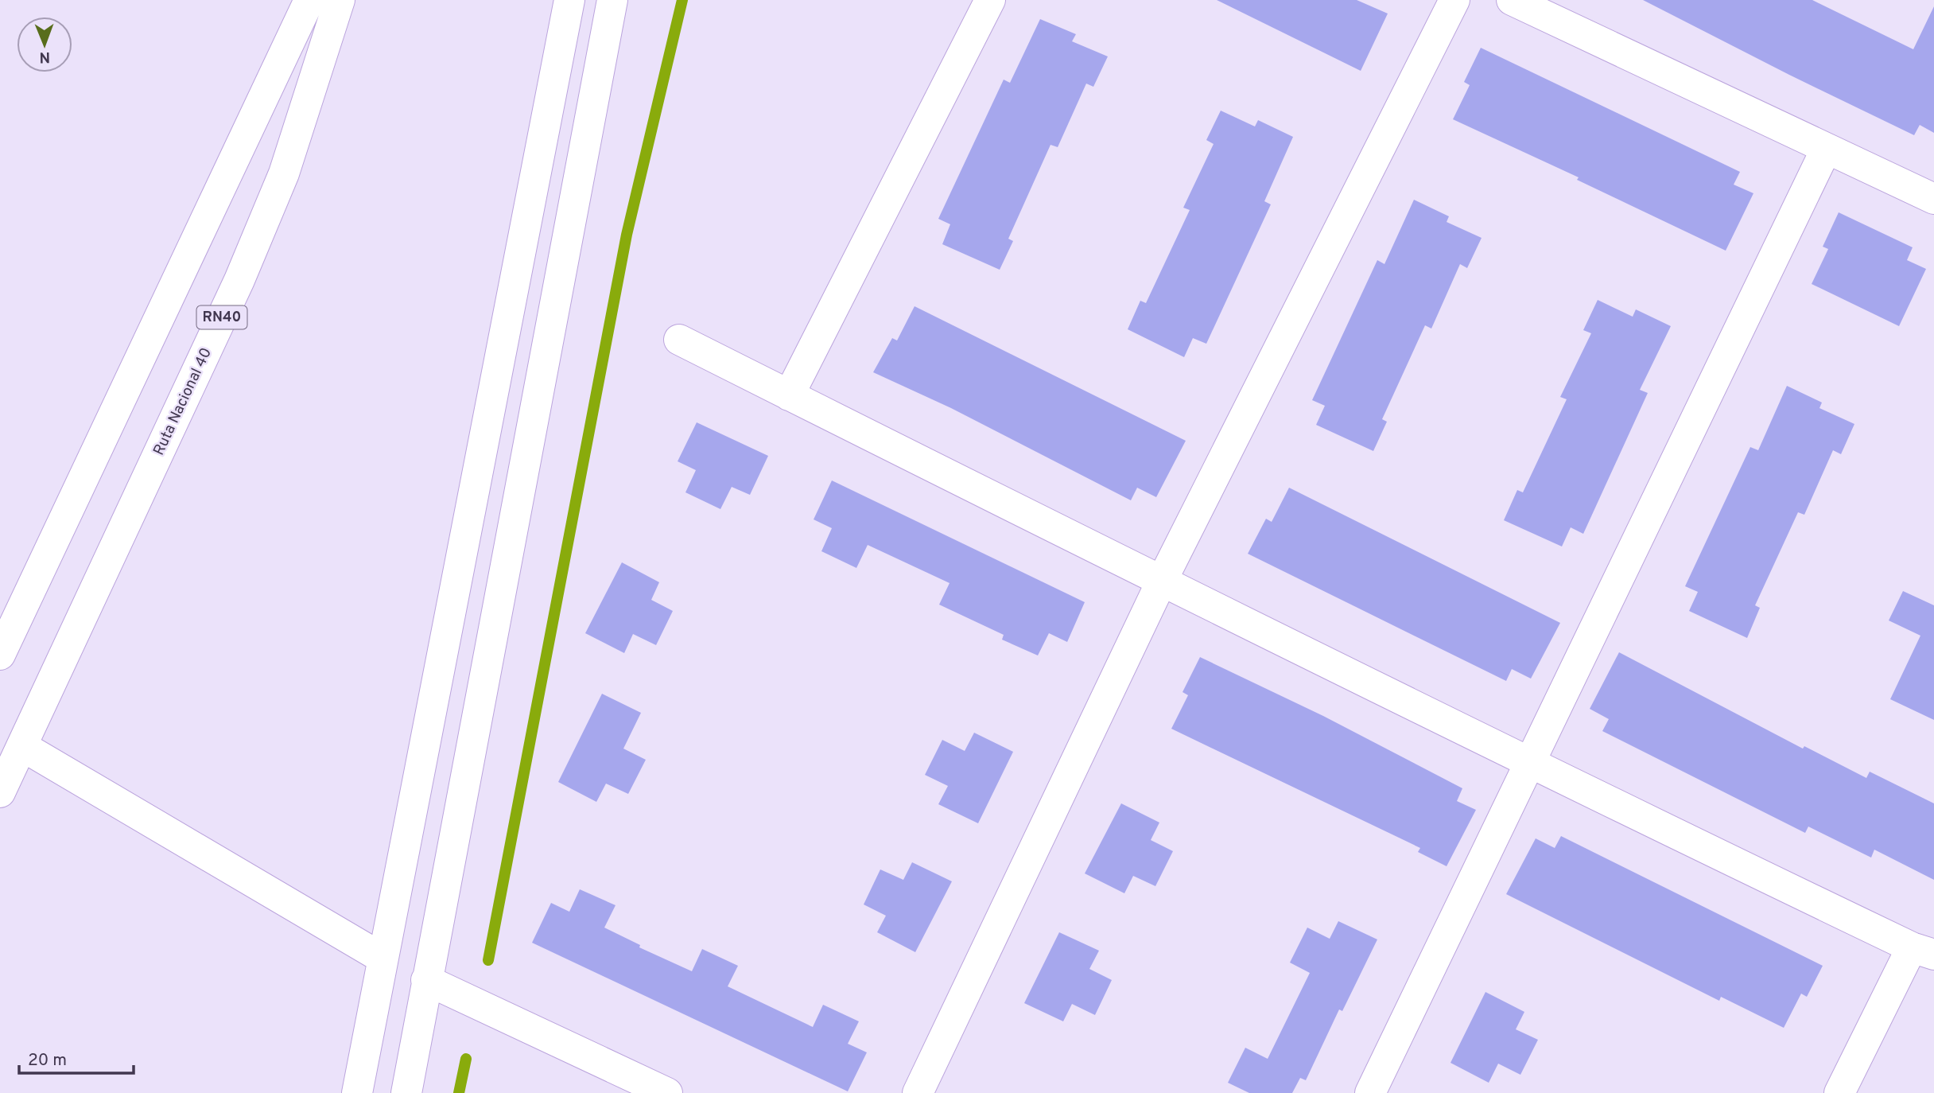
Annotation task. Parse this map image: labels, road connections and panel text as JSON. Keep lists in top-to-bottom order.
{
  "streets": {
    "street": ["RN40", "Ruta Nacional 40"]
  },
  "scale_bar": "20 m",
  "north": "bottom"
}
